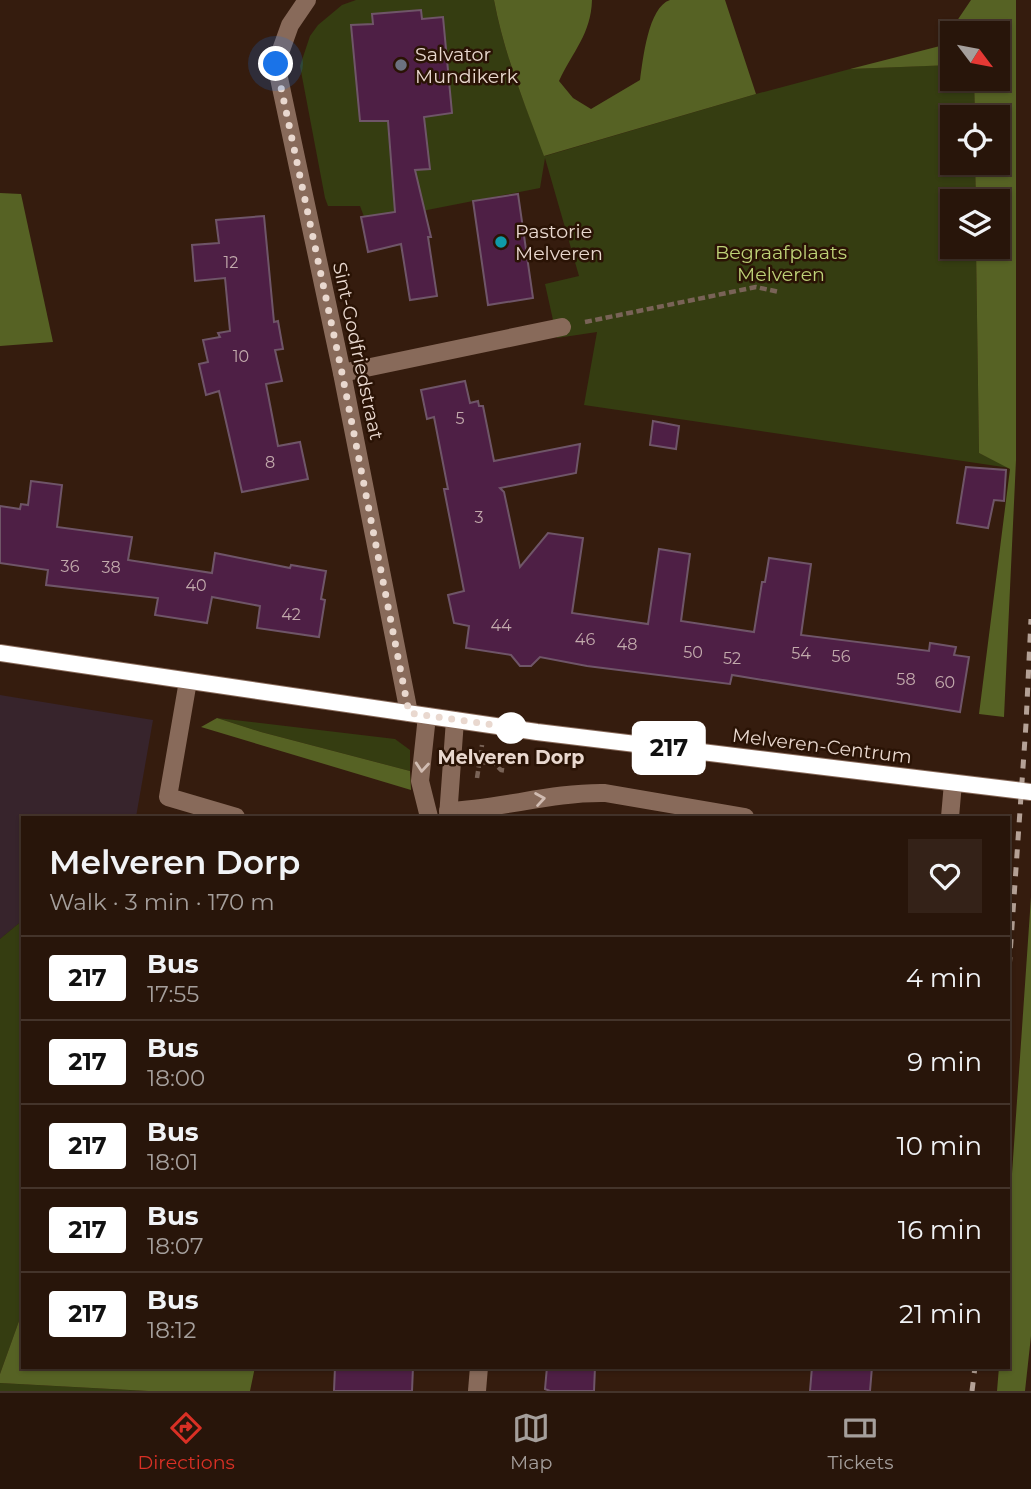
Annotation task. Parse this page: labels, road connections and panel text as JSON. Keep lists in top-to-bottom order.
{
  "streets": {
    "street": ["Sint-Godfriedstraat", "Melveren-Centrum"]
  },
  "crossings": [
    ["Sint-Godfriedstraat", "Melveren-Centrum"]
  ],
  "parks": ["Begraafplaats Melveren"],
  "places": ["Salvator Mundikerk", "Pastorie Melveren", "Melveren Dorp"],
  "lines": ["bus line 217"],
  "house_numbers": [
    "12",
    "10",
    "5",
    "8",
    "3",
    "36",
    "38",
    "40",
    "42",
    "44",
    "46",
    "48",
    "50",
    "54",
    "56",
    "52",
    "58",
    "60"
  ],
  "north": "bottom right",
  "page": {
    "on_map": "217",
    "heading": ["Melveren Dorp", "Walk · 3 min · 170 m"],
    "list": [
      {
        "mark": "217",
        "name": "Bus",
        "note": "17:55",
        "value": "4 min"
      },
      {
        "mark": "217",
        "name": "Bus",
        "note": "18:00",
        "value": "9 min"
      },
      {
        "mark": "217",
        "name": "Bus",
        "note": "18:01",
        "value": "10 min"
      },
      {
        "mark": "217",
        "name": "Bus",
        "note": "18:07",
        "value": "16 min"
      },
      {
        "mark": "217",
        "name": "Bus",
        "note": "18:12",
        "value": "21 min"
      }
    ],
    "tabs": ["Directions", "Map", "Tickets"]
  }
}
